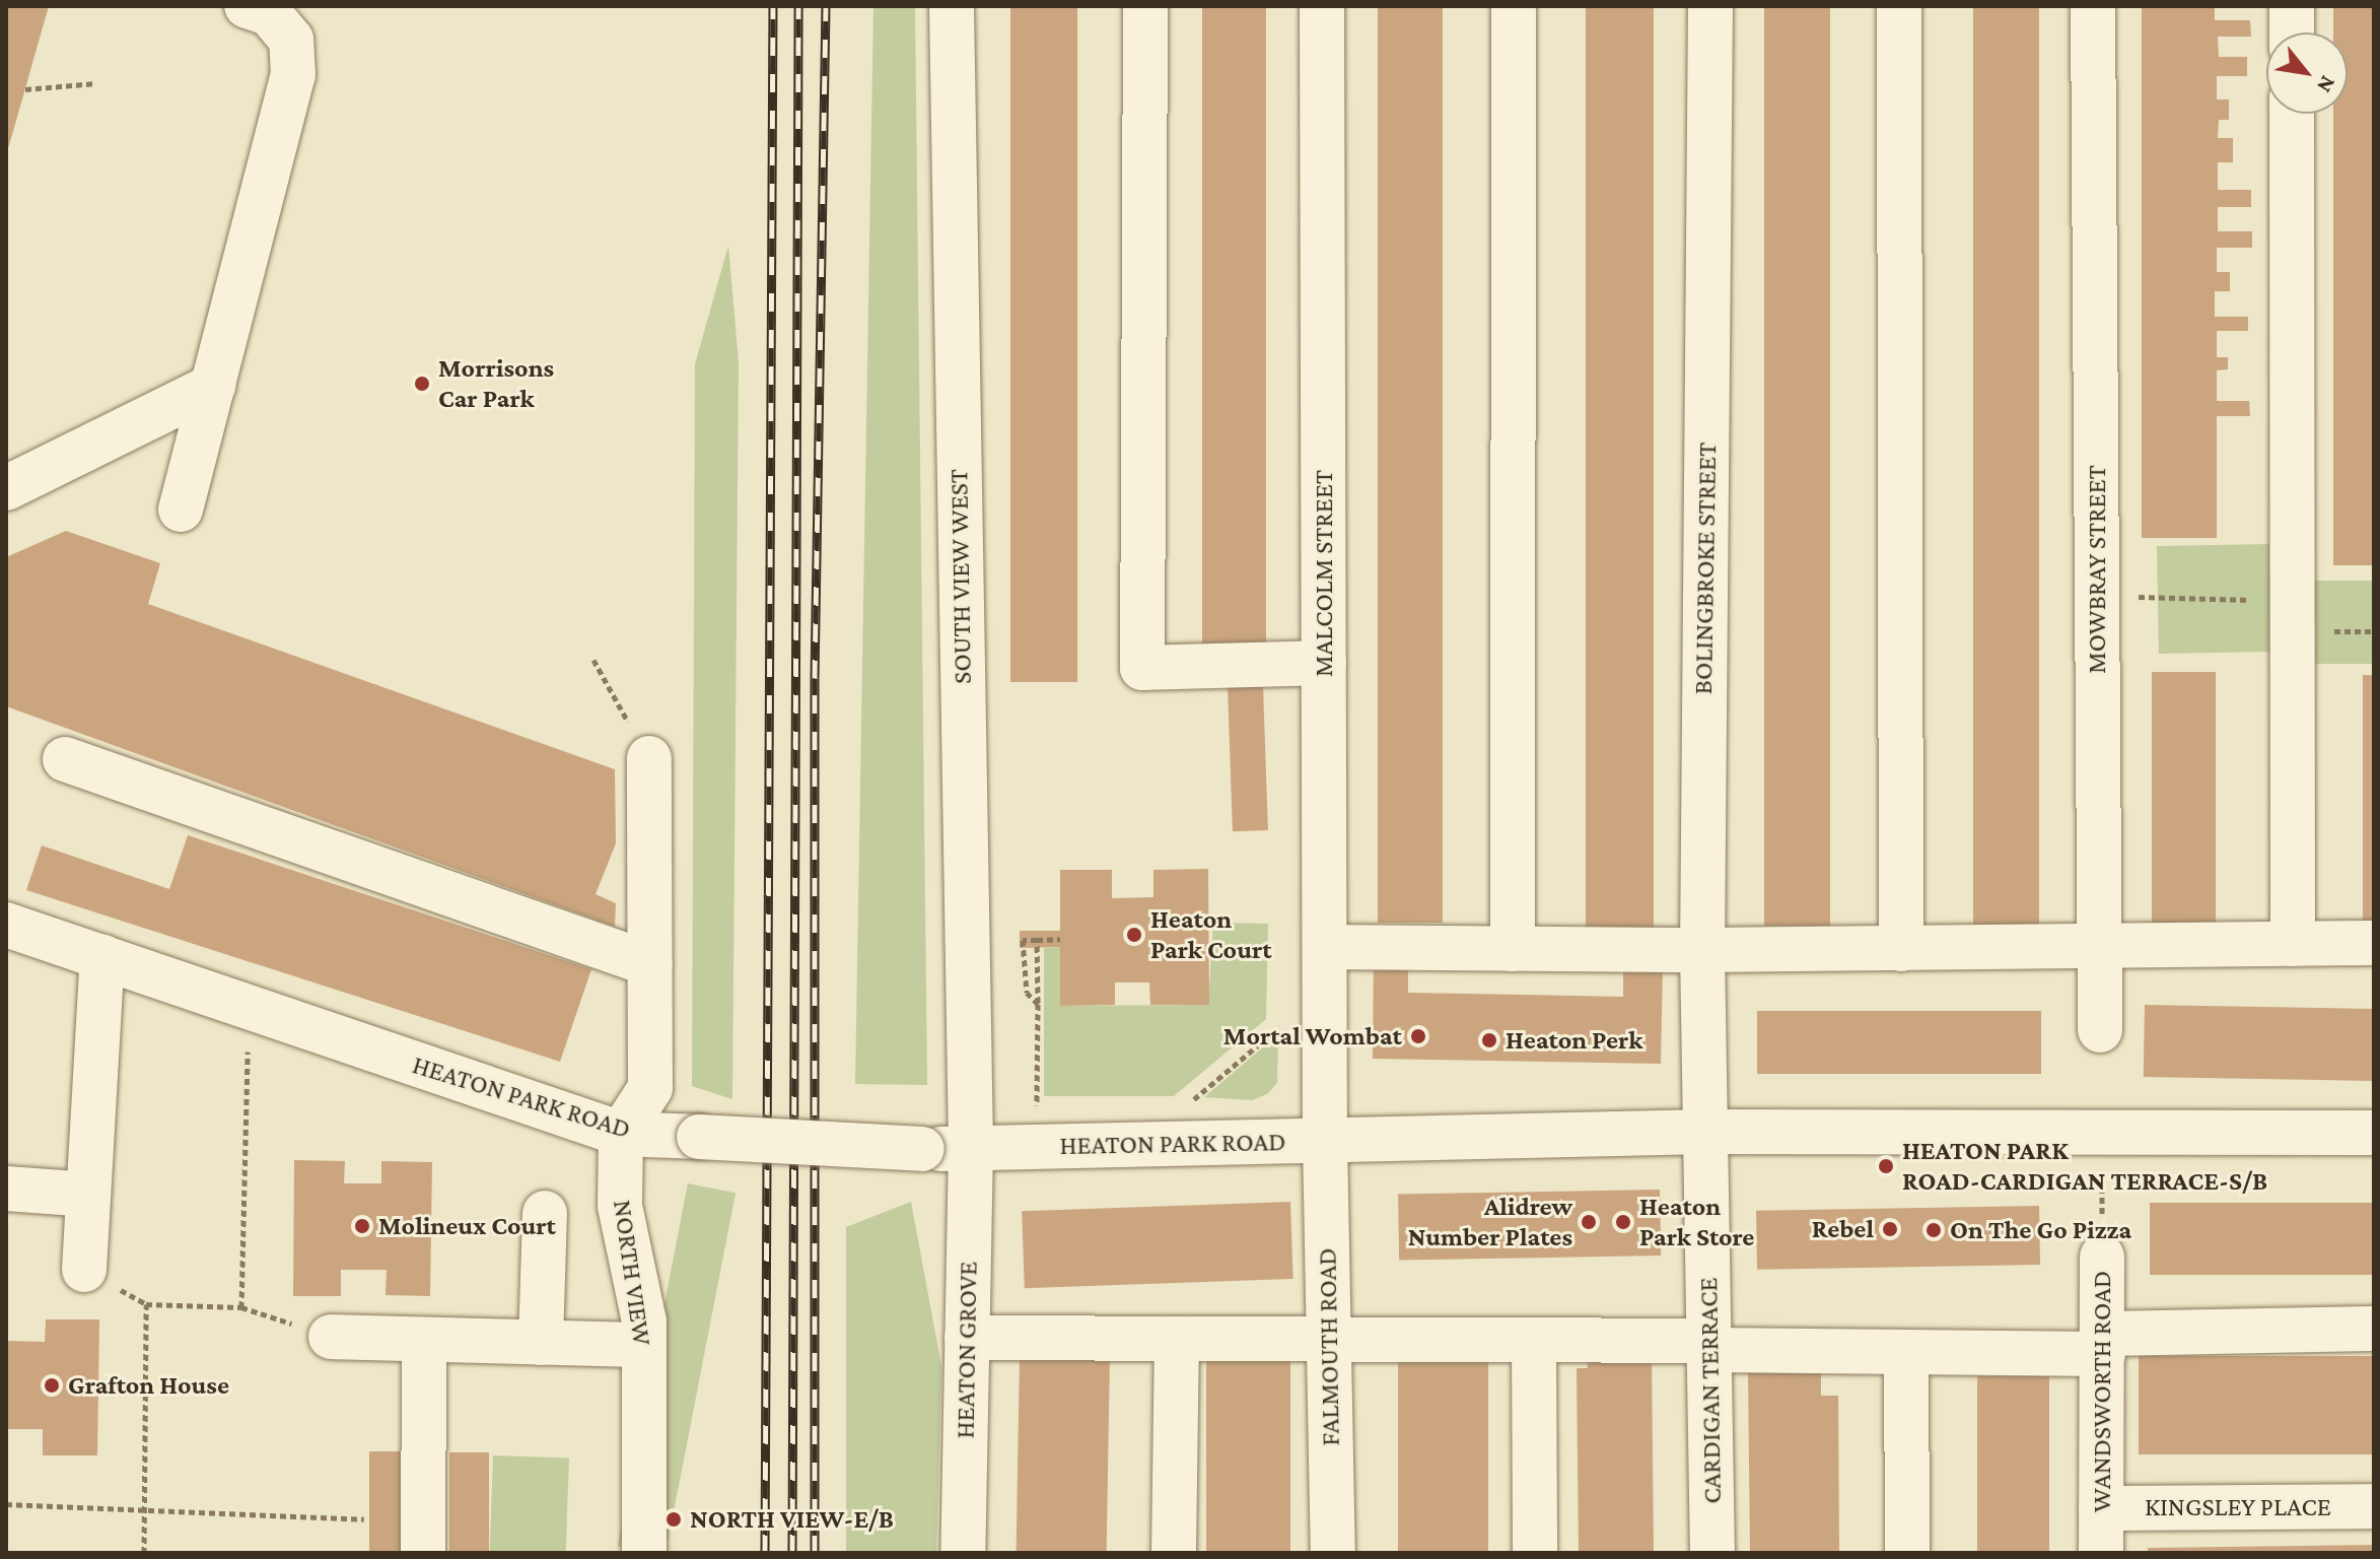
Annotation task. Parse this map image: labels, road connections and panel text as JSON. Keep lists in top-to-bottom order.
{
  "streets": {
    "street": [
      "BOLINGBROKE STREET",
      "MOWBRAY STREET",
      "MALCOLM STREET",
      "SOUTH VIEW WEST",
      "HEATON PARK ROAD",
      "NORTH VIEW",
      "FALMOUTH ROAD",
      "HEATON GROVE",
      "CARDIGAN TERRACE",
      "WANDSWORTH ROAD",
      "KINGSLEY PLACE"
    ]
  },
  "crossings": [
    ["BOLINGBROKE STREET", "HEATON PARK ROAD"],
    ["BOLINGBROKE STREET", "CARDIGAN TERRACE"],
    ["MALCOLM STREET", "HEATON PARK ROAD"],
    ["MALCOLM STREET", "FALMOUTH ROAD"],
    ["SOUTH VIEW WEST", "HEATON PARK ROAD"],
    ["SOUTH VIEW WEST", "HEATON GROVE"],
    ["HEATON PARK ROAD", "NORTH VIEW"],
    ["HEATON PARK ROAD", "FALMOUTH ROAD"],
    ["HEATON PARK ROAD", "HEATON GROVE"],
    ["HEATON PARK ROAD", "CARDIGAN TERRACE"],
    ["HEATON PARK ROAD", "WANDSWORTH ROAD"],
    ["WANDSWORTH ROAD", "KINGSLEY PLACE"]
  ],
  "places": [
    "Morrisons Car Park",
    "Heaton Park Court",
    "Mortal Wombat",
    "Heaton Perk",
    "HEATON PARK ROAD-CARDIGAN TERRACE-S/B",
    "Alidrew Number Plates",
    "Heaton Park Store",
    "Molineux Court",
    "Rebel",
    "On The Go Pizza",
    "Grafton House",
    "NORTH VIEW-E/B"
  ],
  "north": "bottom right"
}
